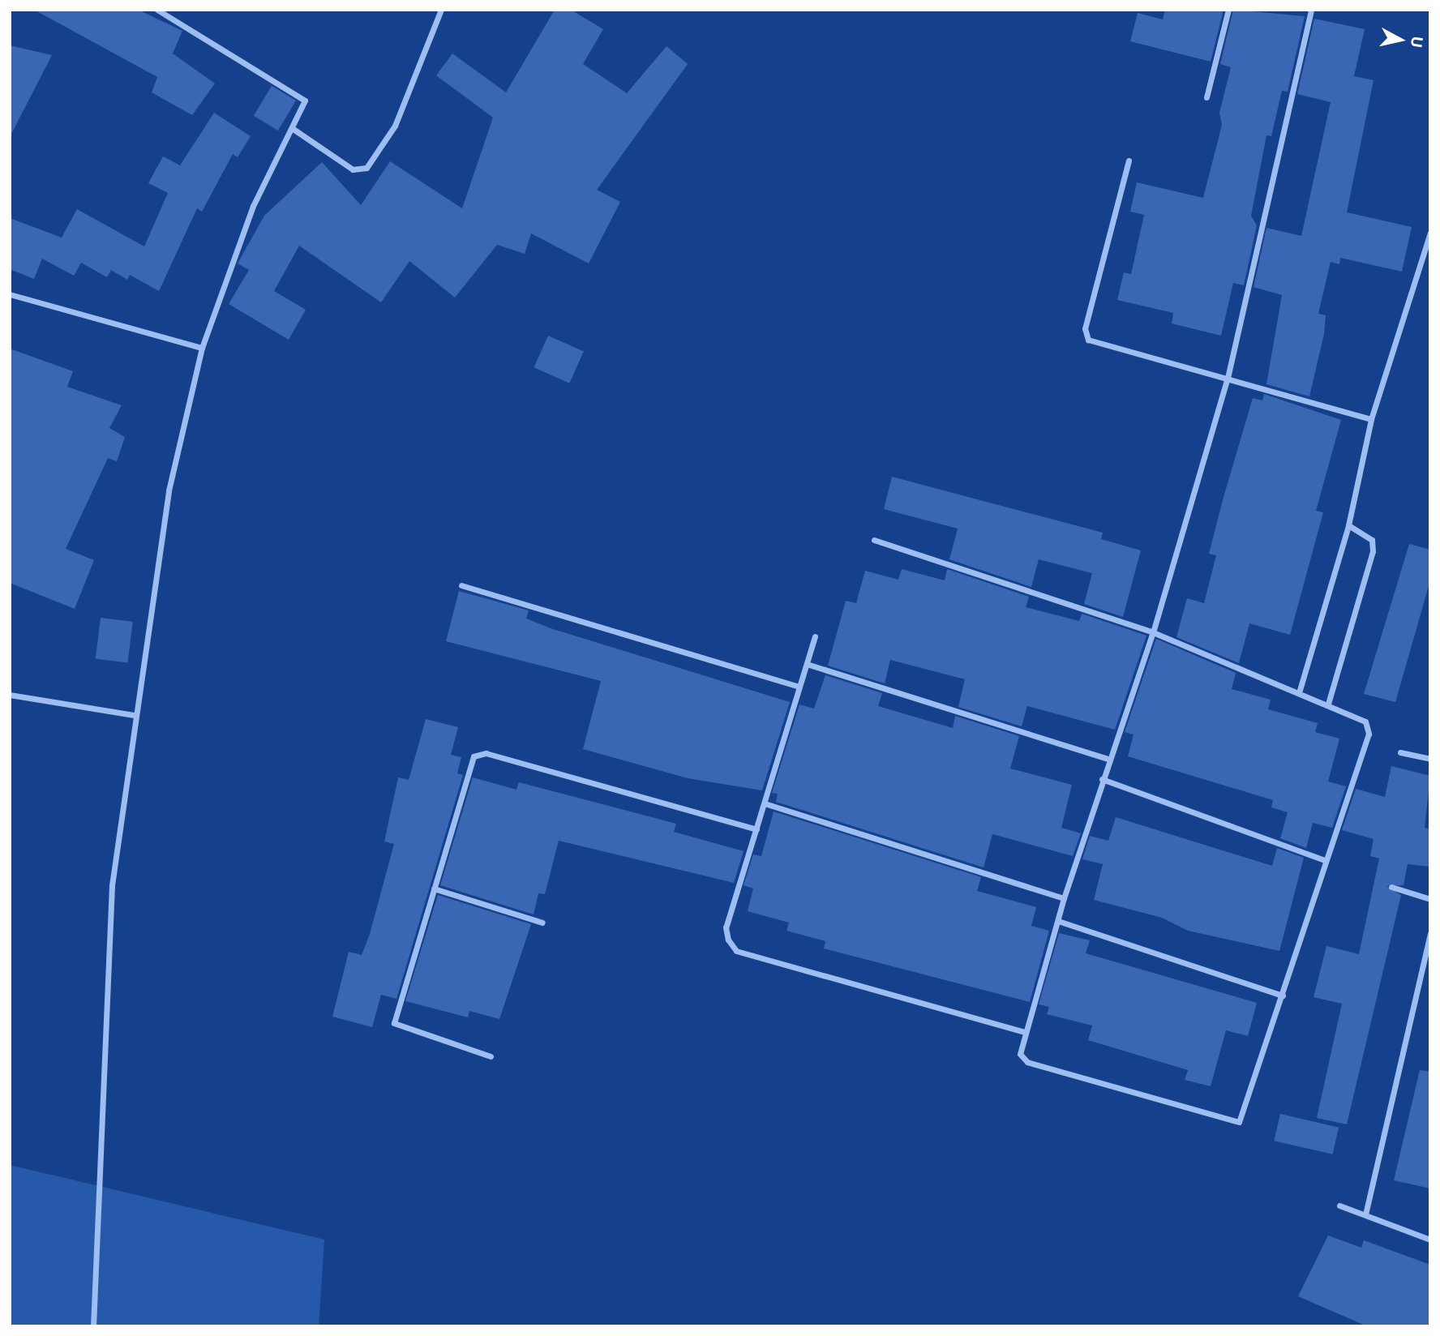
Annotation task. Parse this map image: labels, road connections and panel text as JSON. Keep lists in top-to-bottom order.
{
  "north": "right"
}
